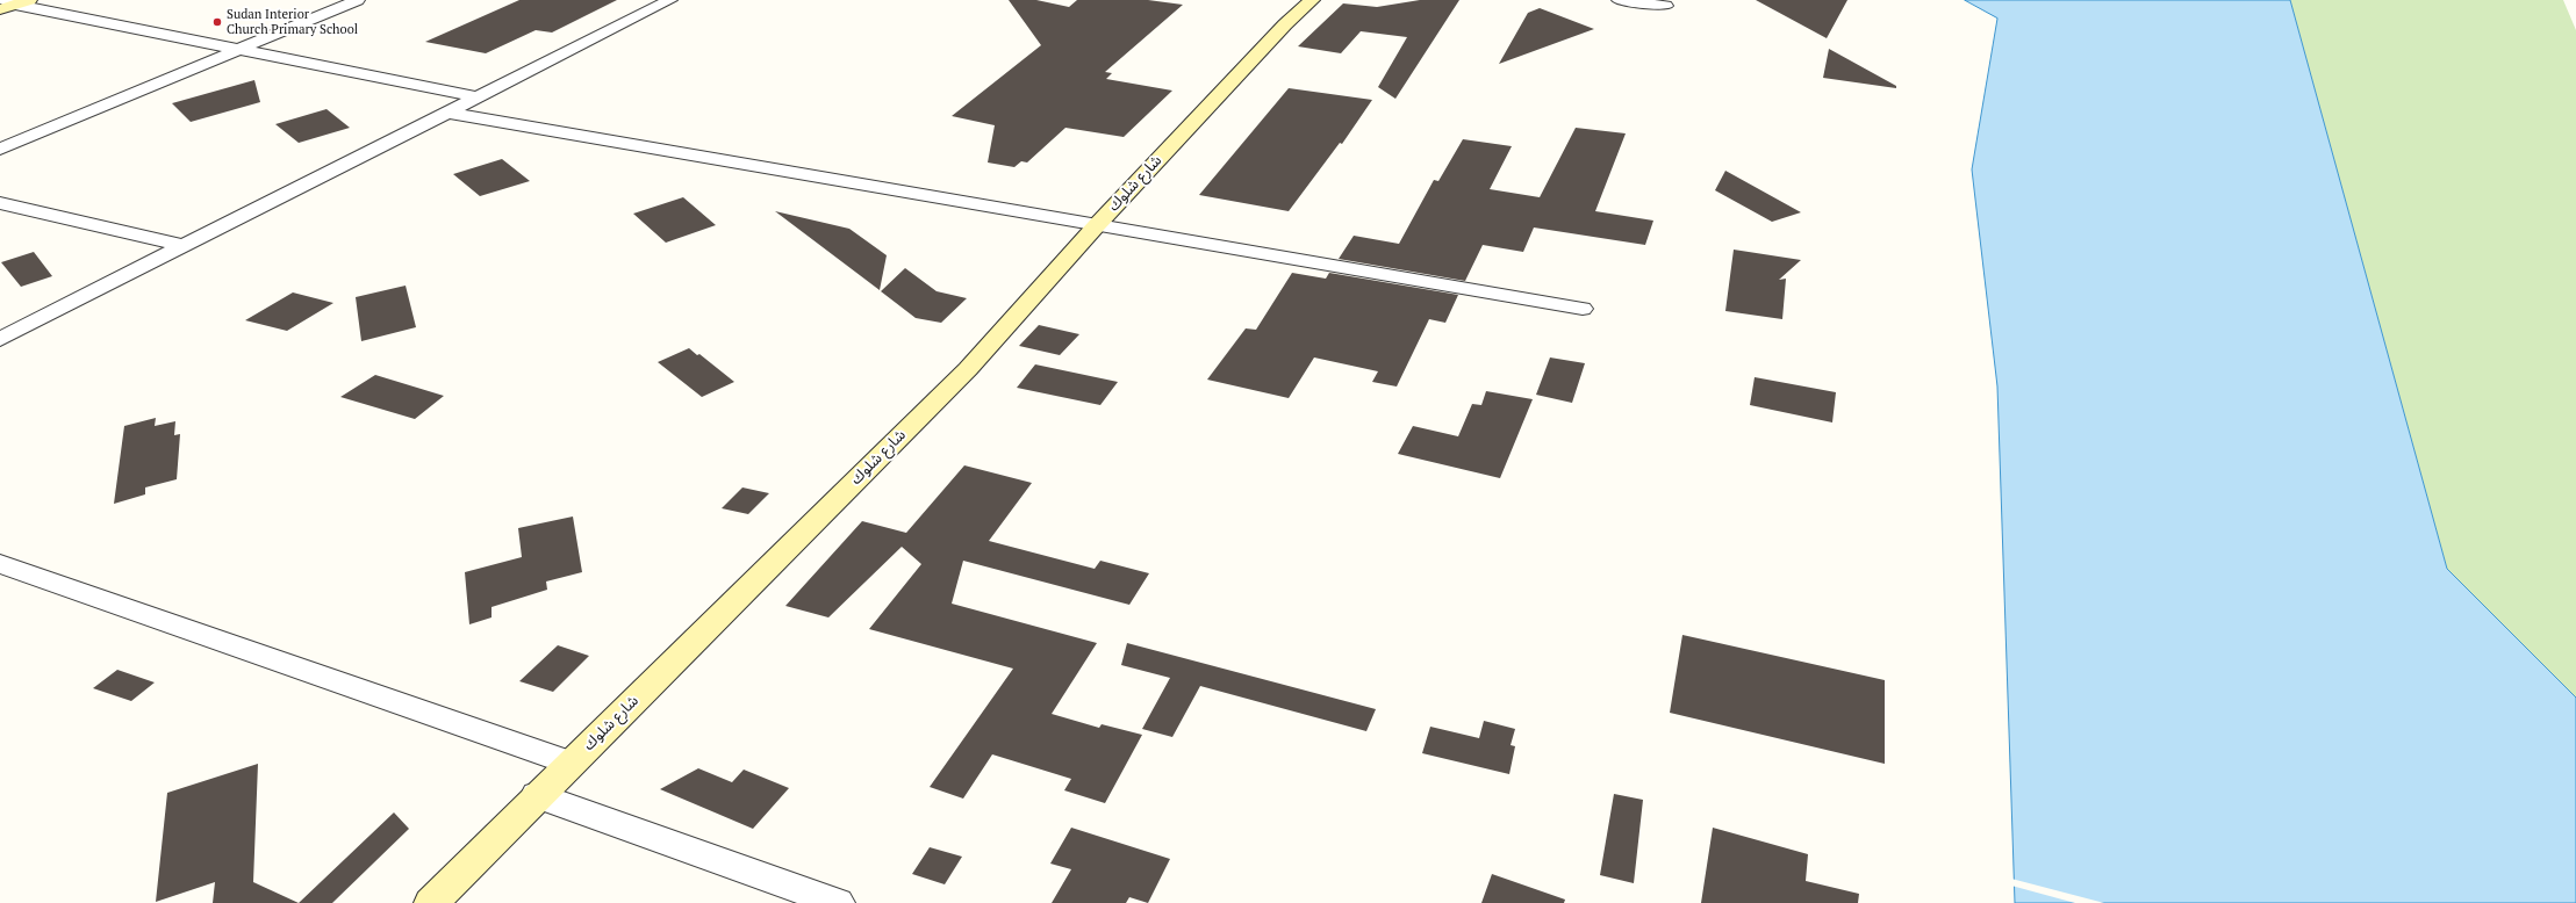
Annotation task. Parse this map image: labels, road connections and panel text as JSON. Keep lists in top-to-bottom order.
{
  "streets": {
    "street": ["شارع شلوك"]
  },
  "places": ["Sudan Interior Church Primary School"]
}
